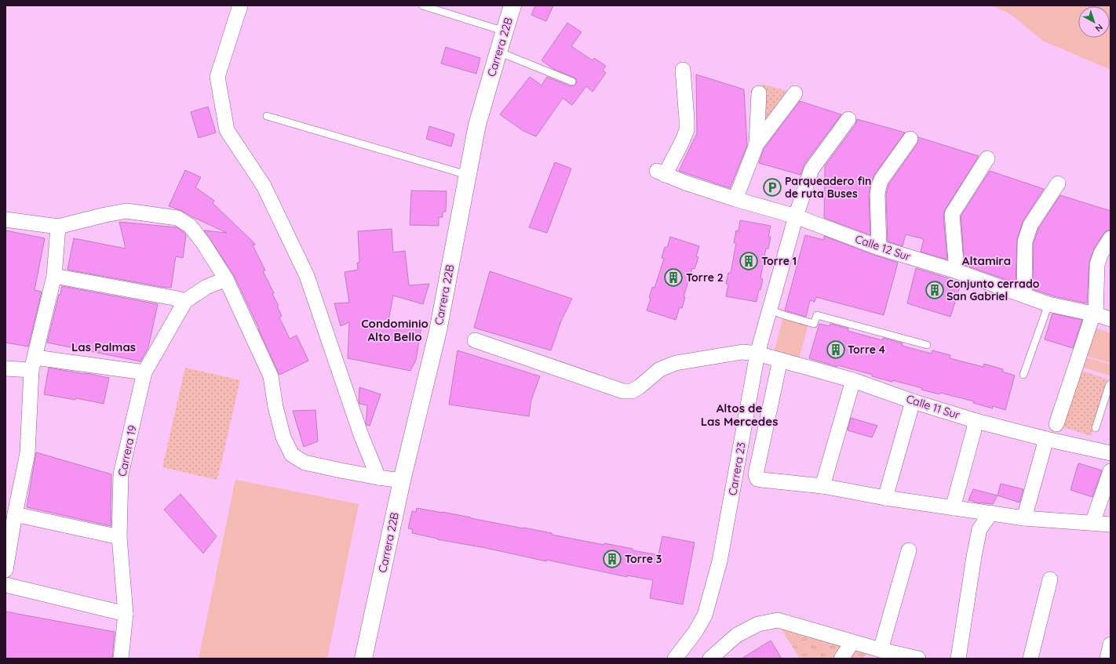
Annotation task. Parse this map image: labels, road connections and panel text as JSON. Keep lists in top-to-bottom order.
{
  "streets": {
    "street": [
      "Carrera 22B",
      "Calle 12 Sur",
      "Calle 11 Sur",
      "Carrera 19",
      "Carrera 23"
    ]
  },
  "crossings": [
    ["Calle 12 Sur", "Carrera 23"],
    ["Calle 11 Sur", "Carrera 23"]
  ],
  "districts": [
    "Altamira",
    "Condominio Alto Bello",
    "Las Palmas",
    "Altos de Las Mercedes"
  ],
  "places": {
    "parking": ["Parqueadero fin de ruta Buses"],
    "building": [
      "Torre 1",
      "Torre 2",
      "Conjunto cerrado San Gabriel",
      "Torre 4",
      "Torre 3"
    ]
  },
  "north": "bottom right"
}
